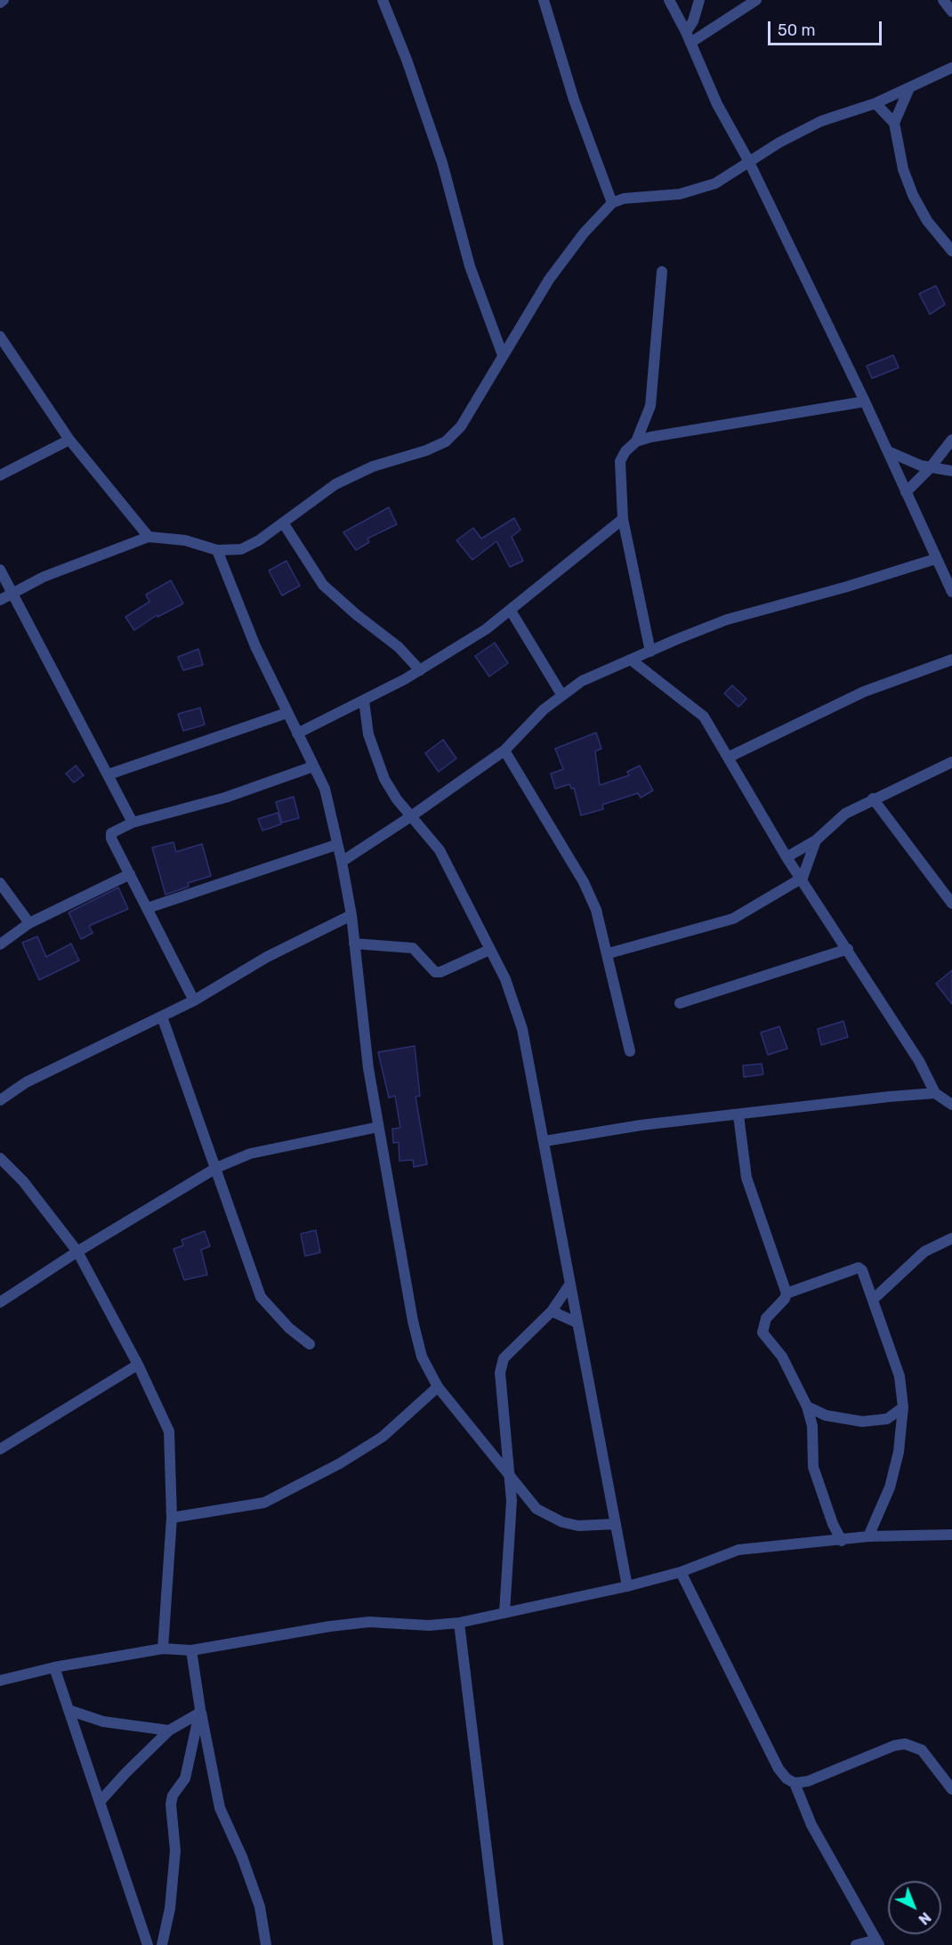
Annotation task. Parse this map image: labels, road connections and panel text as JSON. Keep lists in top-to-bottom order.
{
  "scale_bar": "50 m",
  "north": "bottom right"
}
